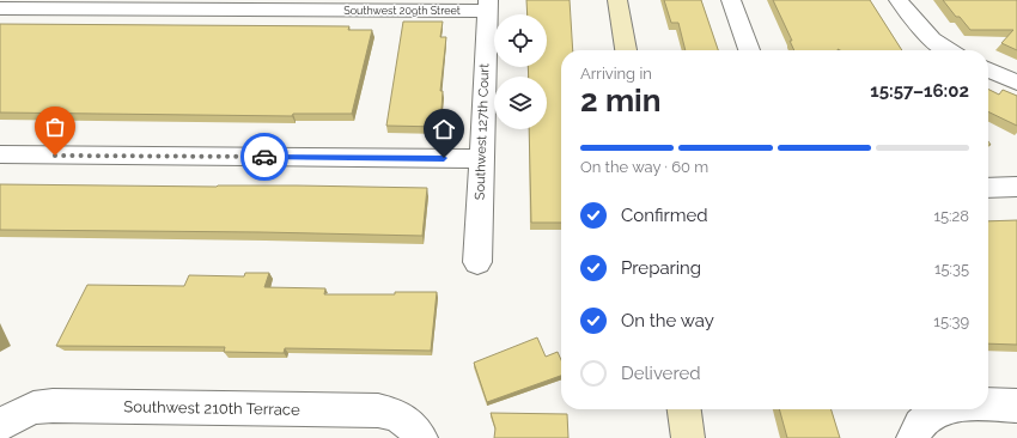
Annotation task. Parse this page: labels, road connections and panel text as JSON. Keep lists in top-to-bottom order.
{
  "streets": {
    "street": ["Southwest 209th Street", "Southwest 127th Court", "Southwest 210th Terrace"]
  },
  "crossings": [
    ["Southwest 209th Street", "Southwest 127th Court"]
  ],
  "page": {
    "heading": ["2 min", "Arriving in", "15:57–16:02"],
    "bar": "On the way · 60 m",
    "list": [
      ["Confirmed", "15:28"],
      ["Preparing", "15:35"],
      ["On the way", "15:39"],
      "Delivered"
    ]
  }
}
